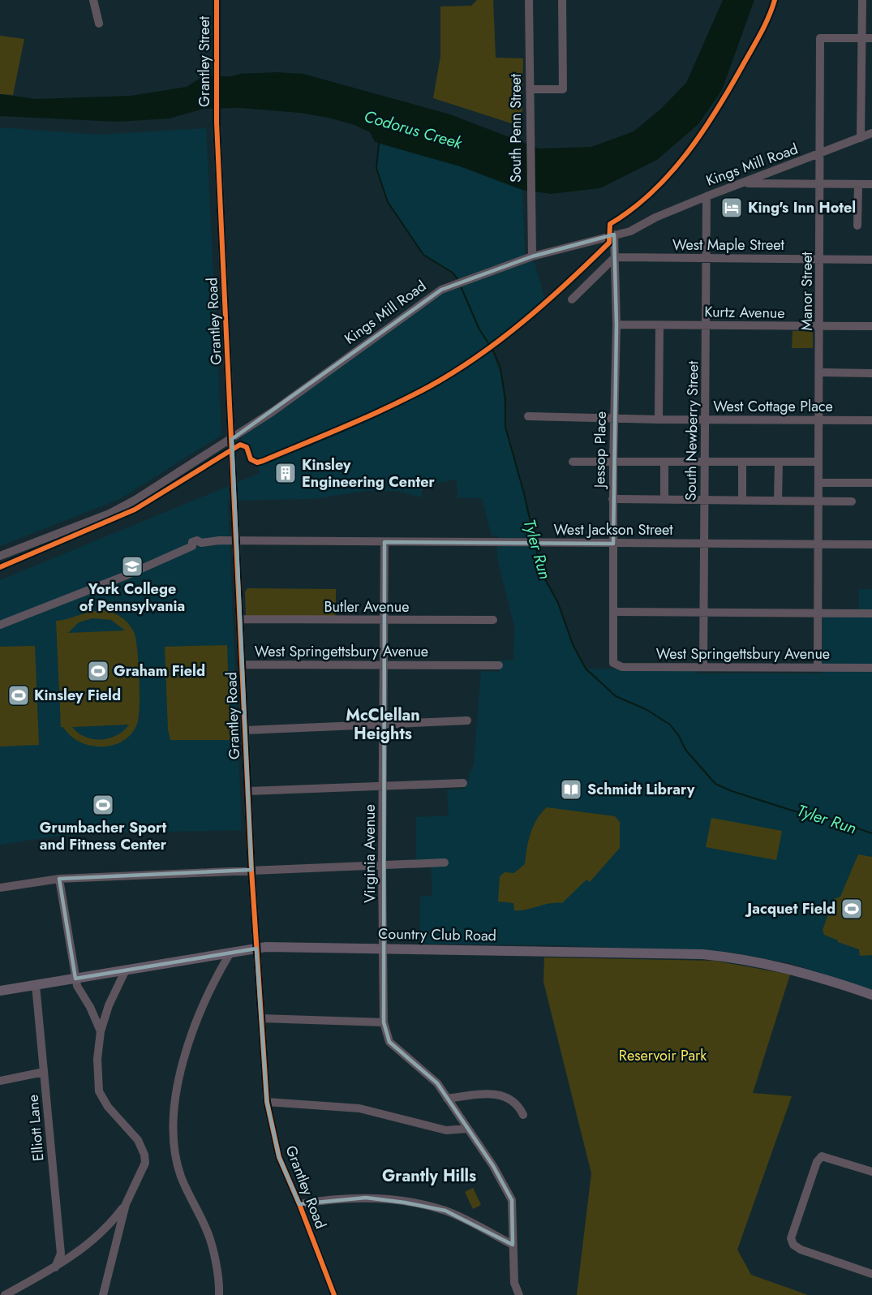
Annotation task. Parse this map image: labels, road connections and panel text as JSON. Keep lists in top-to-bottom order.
{
  "streets": {
    "main road": ["Country Club Road"],
    "street": [
      "Grantley Street",
      "South Penn Street",
      "Kings Mill Road",
      "West Maple Street",
      "Manor Street",
      "Kurtz Avenue",
      "Grantley Road",
      "West Cottage Place",
      "South Newberry Street",
      "Jessop Place",
      "West Jackson Street",
      "Butler Avenue",
      "West Springettsbury Avenue",
      "Virginia Avenue",
      "Elliott Lane"
    ]
  },
  "crossings": [
    ["Grantley Street", "Grantley Road"],
    ["South Penn Street", "Kings Mill Road"],
    ["Kings Mill Road", "Manor Street"],
    ["Kings Mill Road", "Grantley Road"],
    ["Kings Mill Road", "South Newberry Street"],
    ["Kings Mill Road", "Jessop Place"],
    ["West Maple Street", "Manor Street"],
    ["West Maple Street", "South Newberry Street"],
    ["West Maple Street", "Jessop Place"],
    ["Manor Street", "Kurtz Avenue"],
    ["Manor Street", "West Cottage Place"],
    ["Manor Street", "West Jackson Street"],
    ["Manor Street", "West Springettsbury Avenue"],
    ["Kurtz Avenue", "South Newberry Street"],
    ["Kurtz Avenue", "Jessop Place"],
    ["Grantley Road", "West Jackson Street"],
    ["Grantley Road", "Butler Avenue"],
    ["Grantley Road", "West Springettsbury Avenue"],
    ["Grantley Road", "Country Club Road"],
    ["West Cottage Place", "South Newberry Street"],
    ["West Cottage Place", "Jessop Place"],
    ["South Newberry Street", "West Jackson Street"],
    ["South Newberry Street", "West Springettsbury Avenue"],
    ["Jessop Place", "West Jackson Street"],
    ["Jessop Place", "West Springettsbury Avenue"],
    ["West Jackson Street", "Virginia Avenue"],
    ["Butler Avenue", "Virginia Avenue"],
    ["West Springettsbury Avenue", "Virginia Avenue"],
    ["Virginia Avenue", "Country Club Road"],
    ["Country Club Road", "Elliott Lane"]
  ],
  "districts": ["McClellan Heights", "Grantly Hills"],
  "water": ["Codorus Creek", "Tyler Run"],
  "parks": ["Reservoir Park"],
  "places": {
    "hotel": ["King's Inn Hotel"],
    "building": ["Kinsley Engineering Center"],
    "school or university": ["York College of Pennsylvania"],
    "sports": [
      "Graham Field",
      "Kinsley Field",
      "Grumbacher Sport and Fitness Center",
      "Jacquet Field"
    ],
    "library": ["Schmidt Library"]
  }
}
